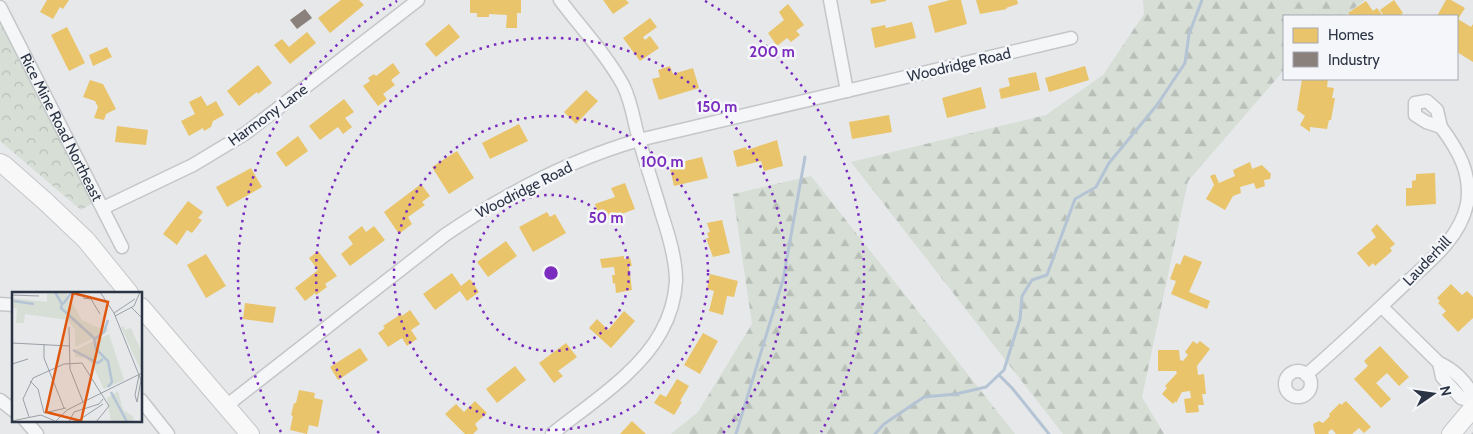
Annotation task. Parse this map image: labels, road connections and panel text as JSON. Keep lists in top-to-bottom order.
{
  "streets": {
    "street": [
      "Woodridge Road",
      "Harmony Lane",
      "Rice Mine Road Northeast",
      "Lauderhill"
    ]
  },
  "crossings": [
    ["Harmony Lane", "Rice Mine Road Northeast"]
  ],
  "legend": ["Homes", "Industry"],
  "north": "right",
  "rings": [
    "200 m",
    "150 m",
    "100 m",
    "50 m"
  ]
}
